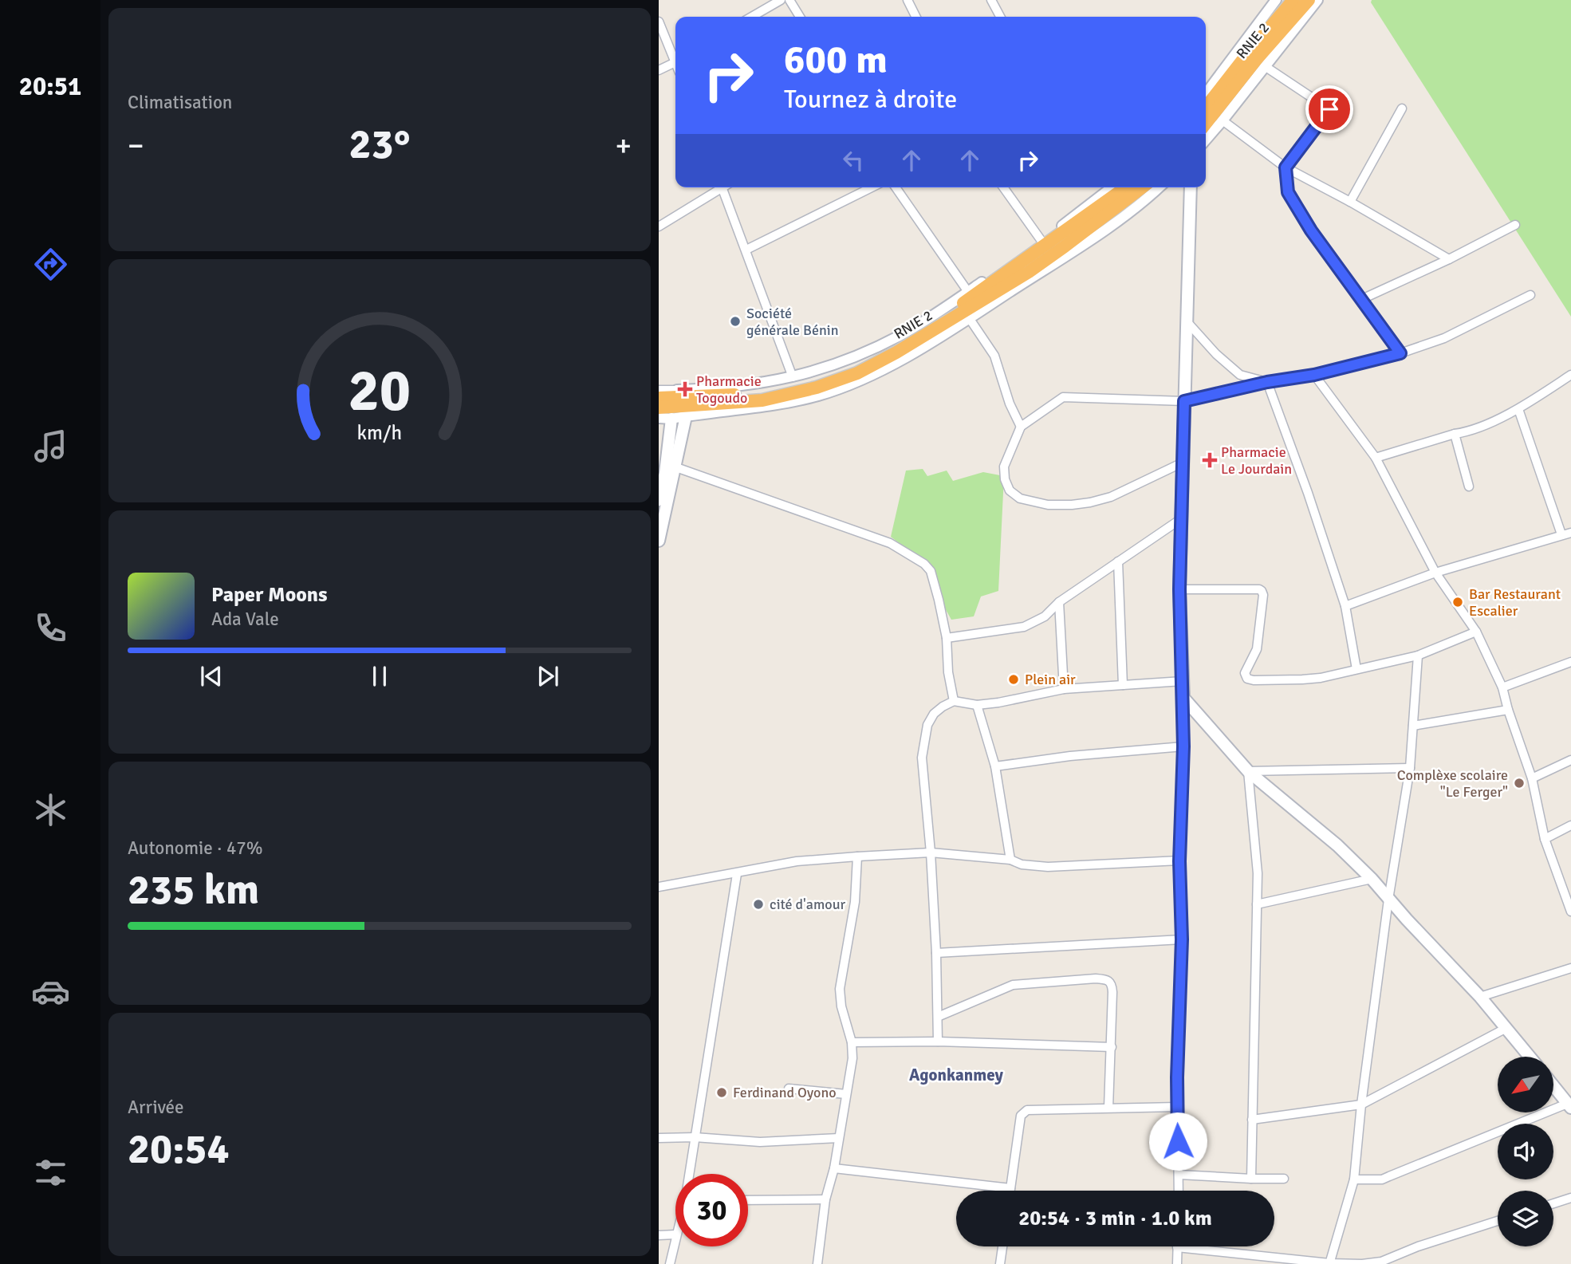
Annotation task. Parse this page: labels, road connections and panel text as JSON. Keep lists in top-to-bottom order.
{
  "streets": {
    "highway": ["RNIE 2"]
  },
  "districts": ["Agonkanmey"],
  "places": {
    "other": [
      "Société générale Bénin",
      "Bar Restaurant Escalier",
      "Plein air",
      "Complèxe scolaire \"Le Ferger\"",
      "cité d'amour",
      "Ferdinand Oyono"
    ],
    "health": ["Pharmacie Togoudo", "Pharmacie Le Jourdain"]
  },
  "north": "bottom left",
  "page": {
    "tabs": "20:51",
    "tile": [
      "Climatisation",
      ["Autonomie · 47%", "235 km"],
      ["Arrivée", "20:54"]
    ],
    "turn": ["600 m", "Tournez à droite"],
    "heat": ["−", "23°", "+"],
    "song": ["Paper Moons", "Ada Vale"],
    "limit": "30",
    "trip": "20:54 · 3 min · 1.0 km",
    "gauge": ["20", "km/h"]
  }
}
